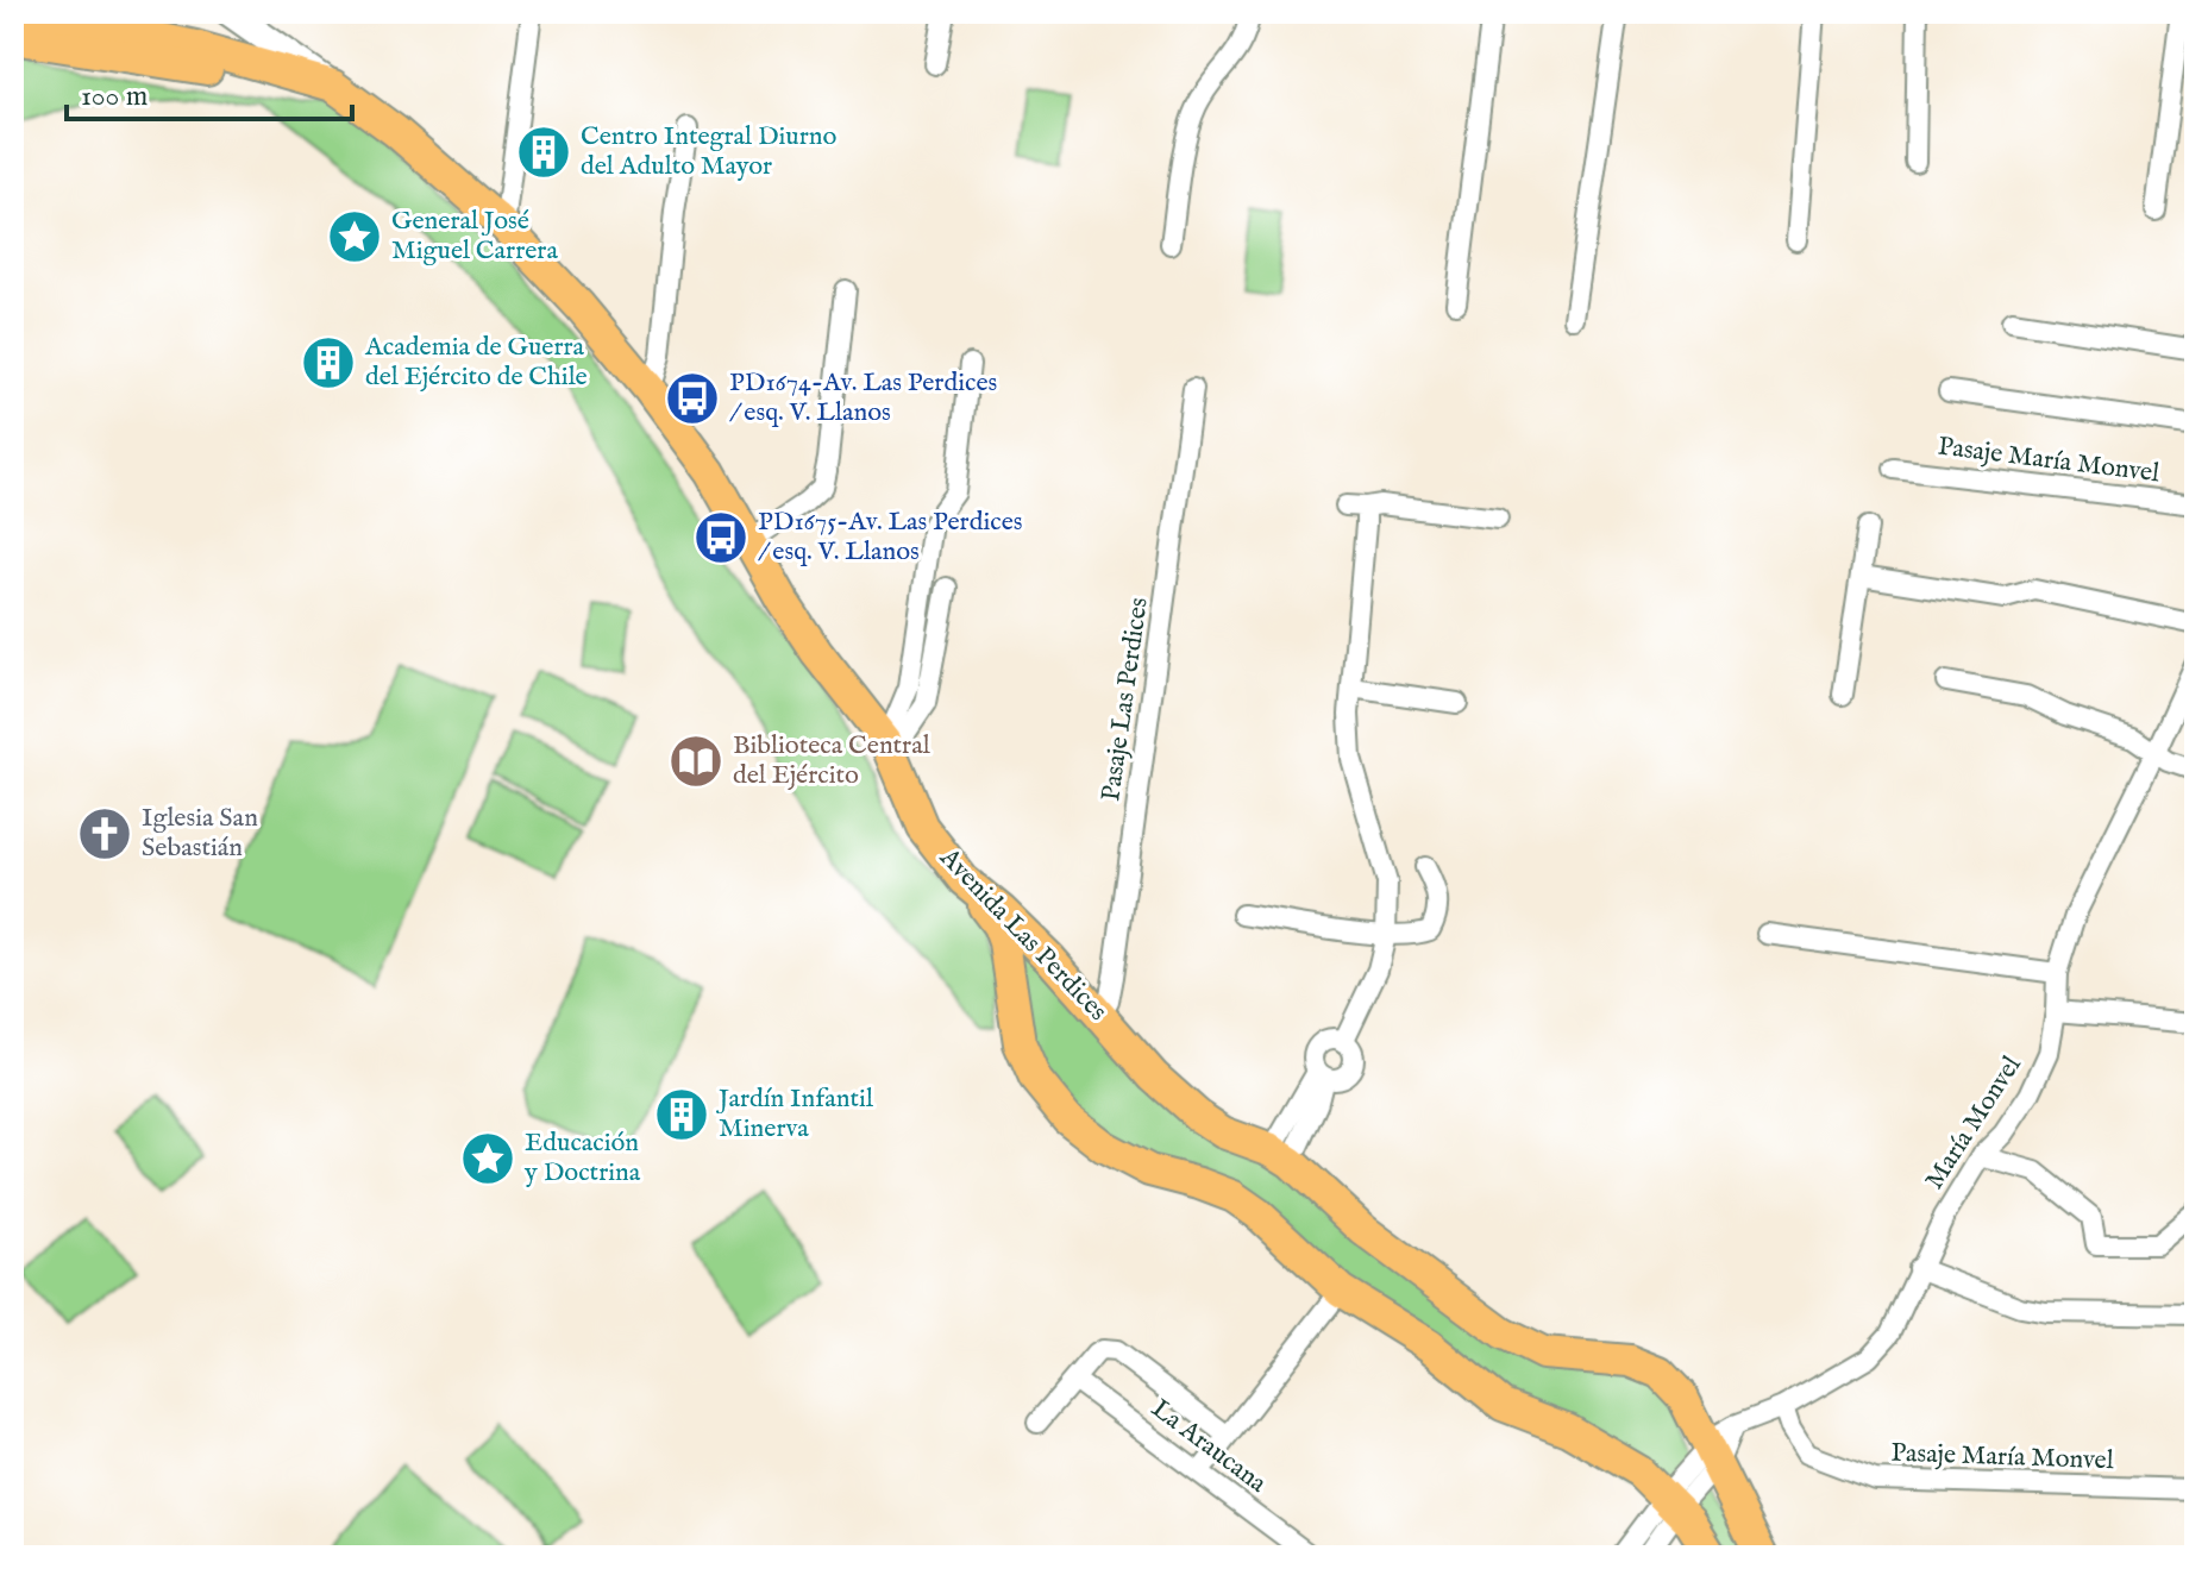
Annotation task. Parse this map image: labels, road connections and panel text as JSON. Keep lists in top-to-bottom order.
{
  "streets": {
    "main road": ["Avenida Las Perdices"],
    "street": [
      "Pasaje María Monvel",
      "Pasaje Las Perdices",
      "María Monvel",
      "La Araucana"
    ]
  },
  "crossings": [
    ["Pasaje María Monvel", "María Monvel"],
    ["Pasaje Las Perdices", "Avenida Las Perdices"],
    ["Avenida Las Perdices", "María Monvel"]
  ],
  "places": {
    "building": ["Centro Integral Diurno del Adulto Mayor", "Academia de Guerra del Ejército de Chile", "Jardín Infantil Minerva"],
    "place": ["General José Miguel Carrera", "Educación y Doctrina"],
    "bus stop": ["PD1674-Av. Las Perdices / esq. V. Llanos", "PD1675-Av. Las Perdices / esq. V. Llanos"],
    "library": ["Biblioteca Central del Ejército"],
    "church": ["Iglesia San Sebastián"]
  },
  "scale_bar": "100 m"
}
